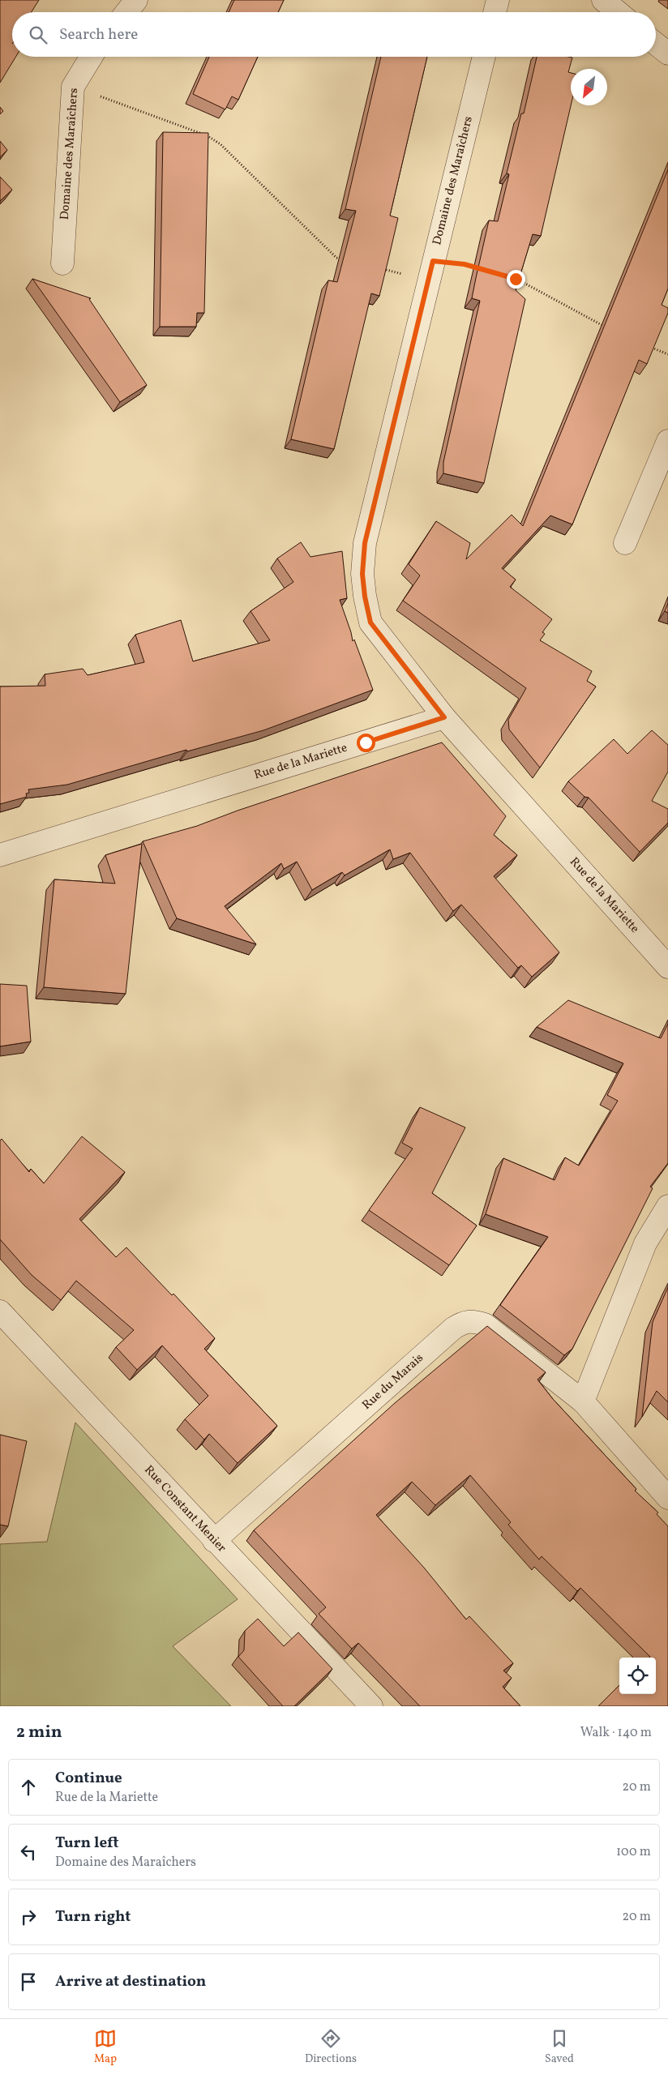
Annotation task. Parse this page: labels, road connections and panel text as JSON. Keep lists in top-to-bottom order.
{
  "streets": {
    "street": [
      "Domaine des Maraîchers",
      "Rue de la Mariette",
      "Rue du Marais",
      "Rue Constant Menier"
    ]
  },
  "crossings": [
    ["Domaine des Maraîchers", "Rue de la Mariette"],
    ["Rue du Marais", "Rue Constant Menier"]
  ],
  "north": "bottom left",
  "page": {
    "search": "Search here",
    "heading": ["2 min", "Walk · 140 m"],
    "list": [
      ["Continue", "Rue de la Mariette", "20 m"],
      ["Turn left", "Domaine des Maraîchers", "100 m"],
      ["Turn right", "20 m"],
      "Arrive at destination"
    ],
    "nav": ["Map", "Directions", "Saved"]
  }
}
